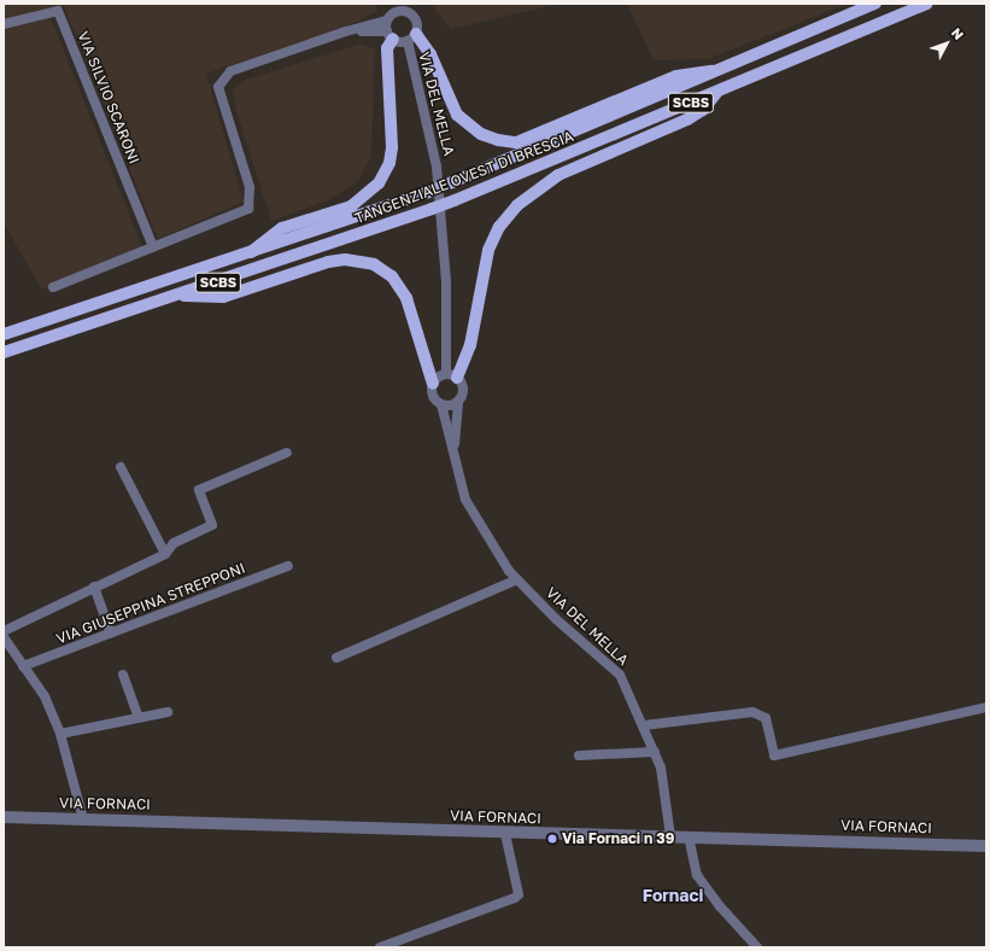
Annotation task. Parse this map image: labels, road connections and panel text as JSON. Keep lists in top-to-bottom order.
{
  "streets": {
    "main road": ["SCBS", "TANGENZIALE OVEST DI BRESCIA"],
    "street": [
      "VIA SILVIO SCARONI",
      "VIA DEL MELLA",
      "VIA GIUSEPPINA STREPPONI",
      "VIA FORNACI"
    ]
  },
  "crossings": [
    ["VIA DEL MELLA", "VIA FORNACI"]
  ],
  "districts": ["Fornaci"],
  "places": ["Via Fornaci n 39"],
  "north": "top right"
}
